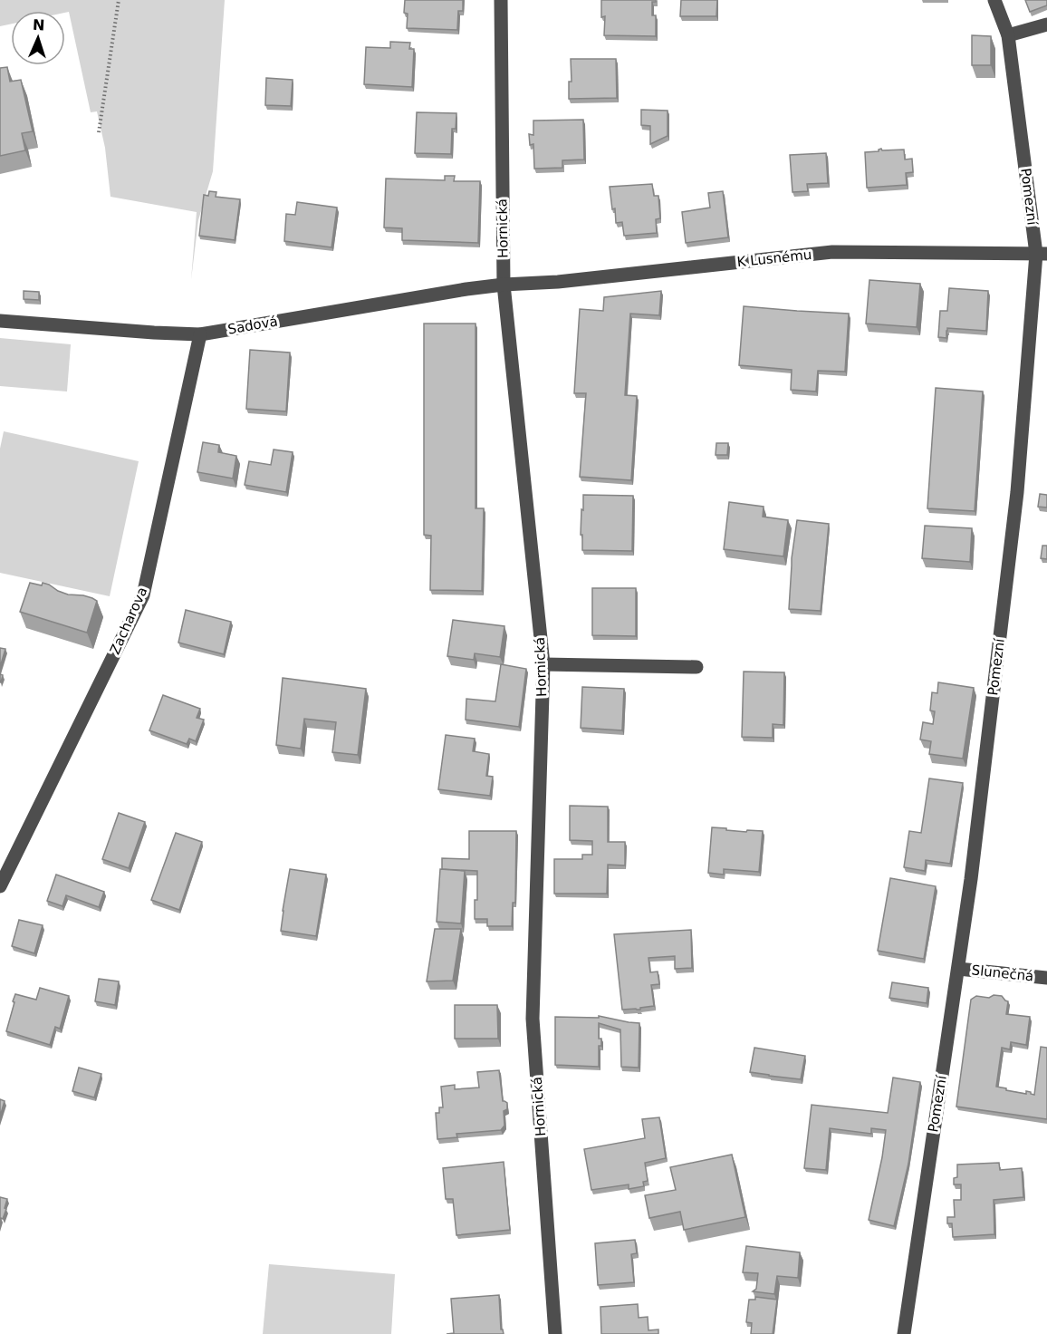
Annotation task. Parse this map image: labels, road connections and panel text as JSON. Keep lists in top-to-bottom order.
{
  "streets": {
    "street": [
      "Pomezní",
      "Hornická",
      "K Lusnému",
      "Sadová",
      "Zacharova",
      "Slunečná"
    ]
  },
  "crossings": [
    ["Pomezní", "K Lusnému"],
    ["Pomezní", "Slunečná"],
    ["Hornická", "K Lusnému"],
    ["Hornická", "Sadová"],
    ["K Lusnému", "Sadová"],
    ["Sadová", "Zacharova"]
  ],
  "north": "top"
}
